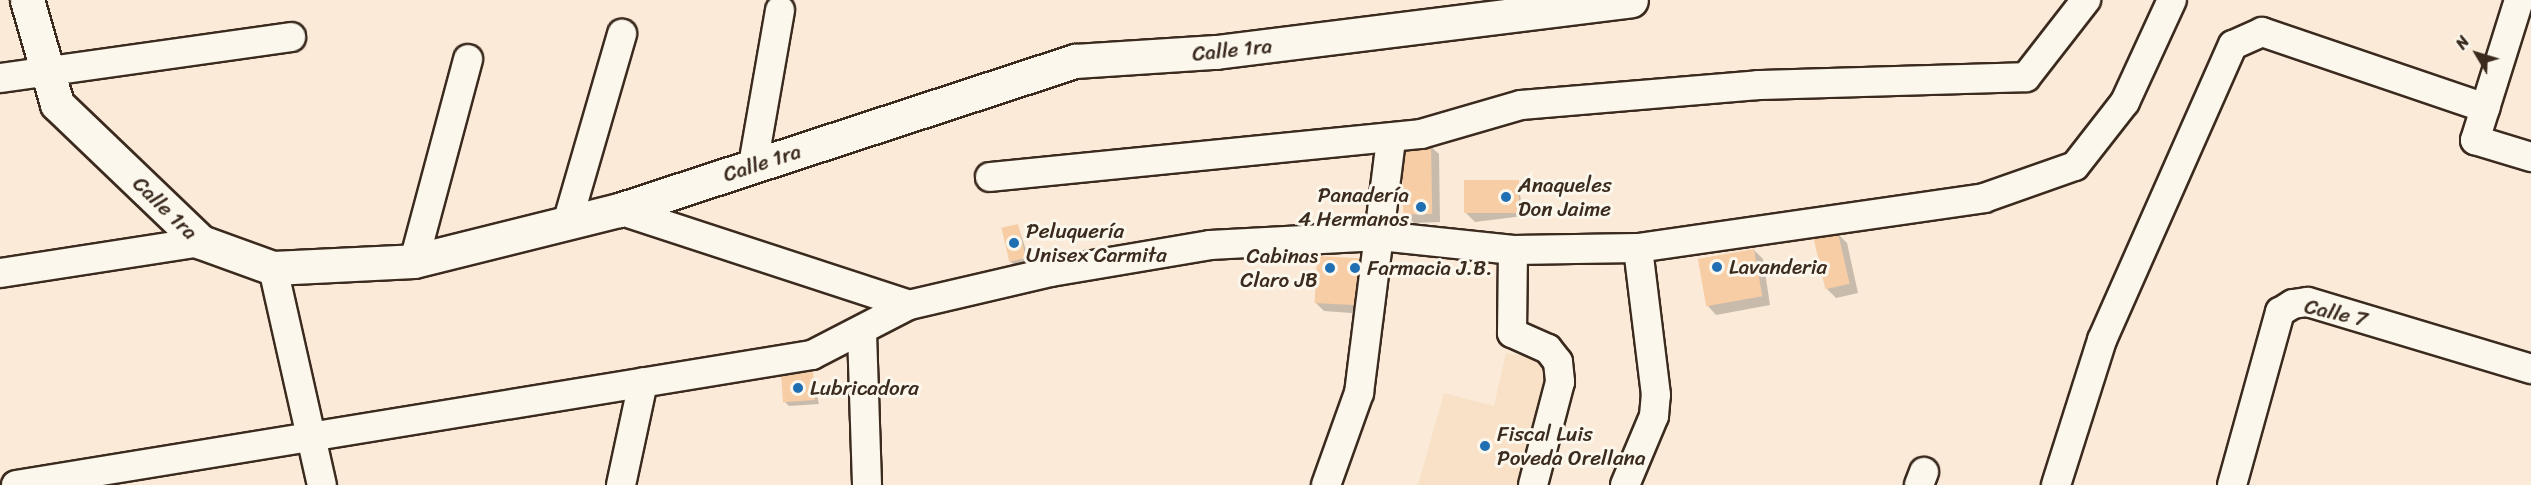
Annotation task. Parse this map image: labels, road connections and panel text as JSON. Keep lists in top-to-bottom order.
{
  "streets": {
    "street": ["Calle 1ra", "Calle 7"]
  },
  "places": [
    "Anaqueles Don Jaime",
    "Panadería 4 Hermanos",
    "Peluquería Unisex Carmita",
    "Lavanderia",
    "Cabinas Claro JB",
    "Farmacia J.B.",
    "Lubricadora",
    "Fiscal Luis Poveda Orellana"
  ],
  "north": "top left"
}
